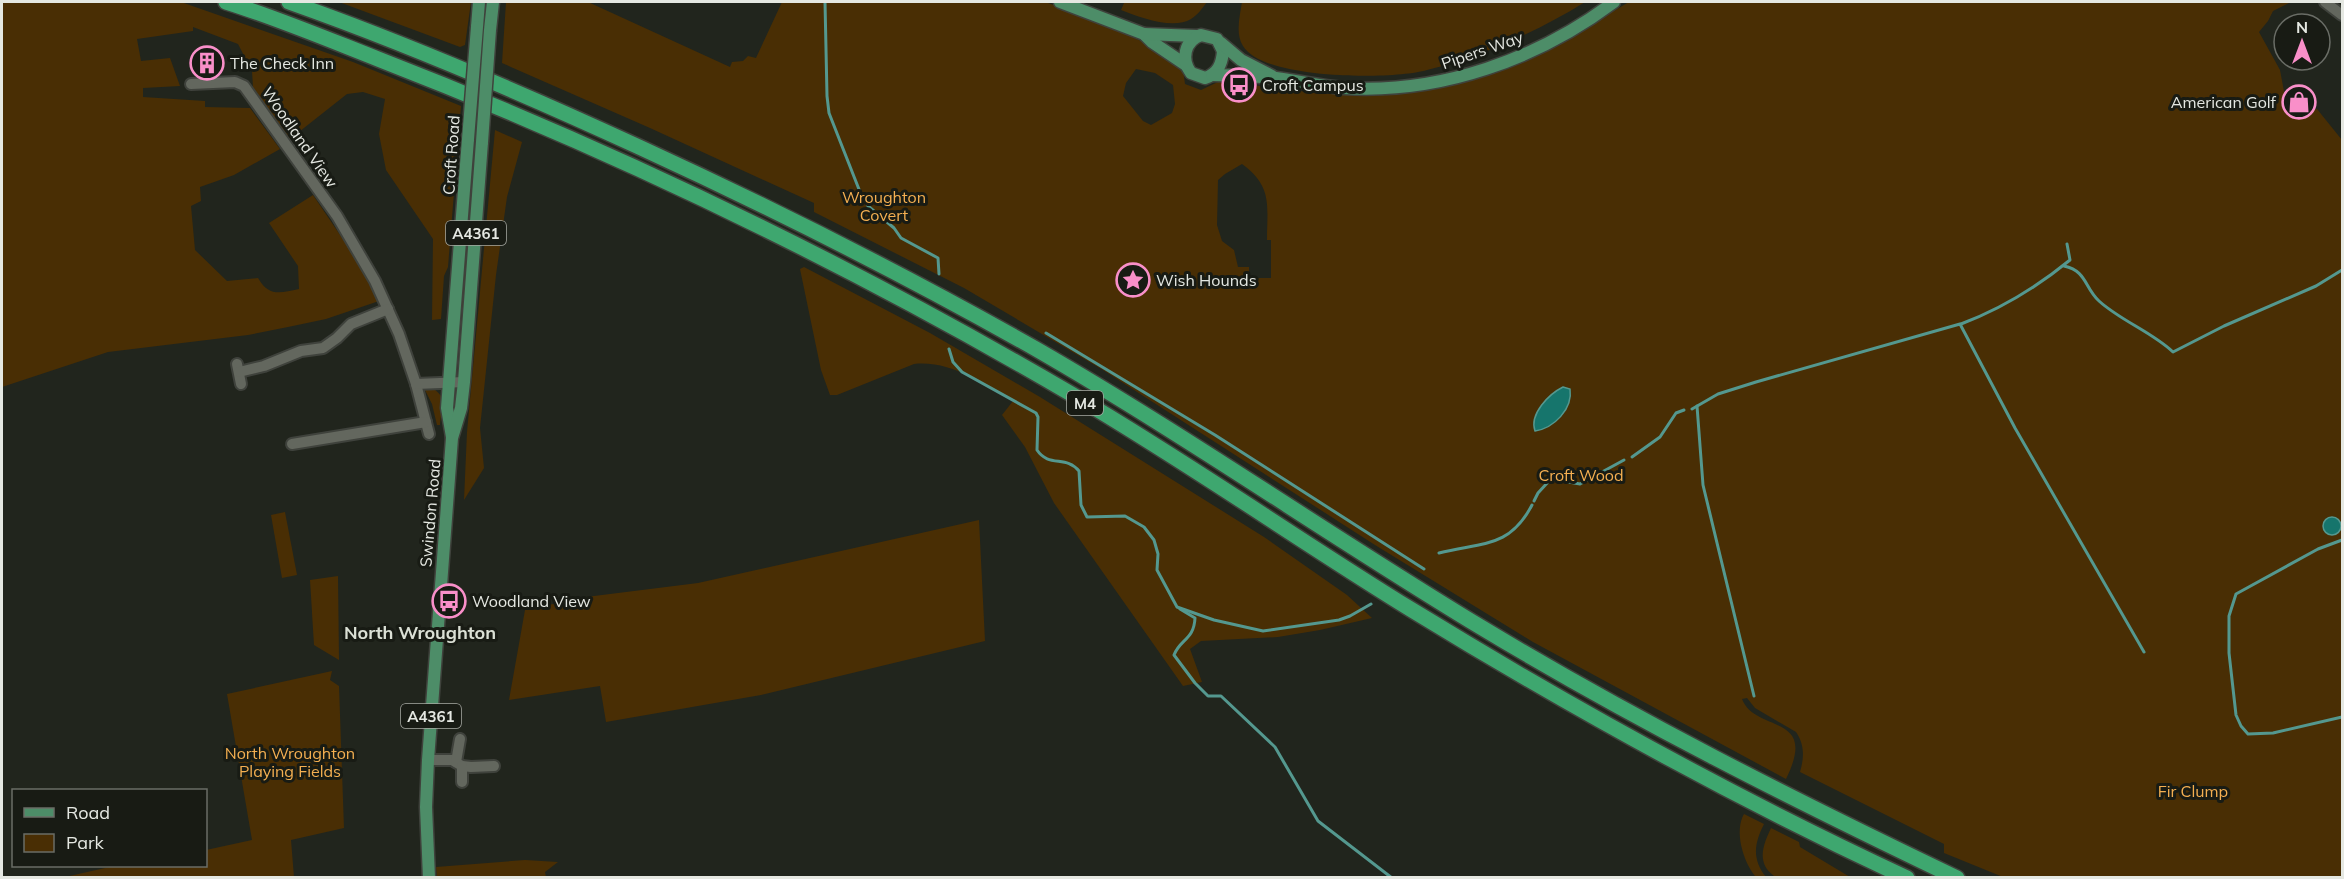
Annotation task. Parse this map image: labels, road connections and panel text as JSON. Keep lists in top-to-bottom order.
{
  "streets": {
    "highway": ["M4"],
    "main road": [
      "Pipers Way",
      "Croft Road",
      "A4361",
      "Swindon Road"
    ],
    "street": ["Woodland View"]
  },
  "crossings": [
    ["Croft Road", "Swindon Road"]
  ],
  "districts": ["North Wroughton"],
  "parks": [
    "Wroughton Covert",
    "Croft Wood",
    "North Wroughton Playing Fields",
    "Fir Clump"
  ],
  "places": {
    "building": ["The Check Inn"],
    "bus stop": ["Croft Campus", "Woodland View"],
    "shop": ["American Golf"],
    "place": ["Wish Hounds"]
  },
  "legend": ["Road", "Park"],
  "north": "top"
}
